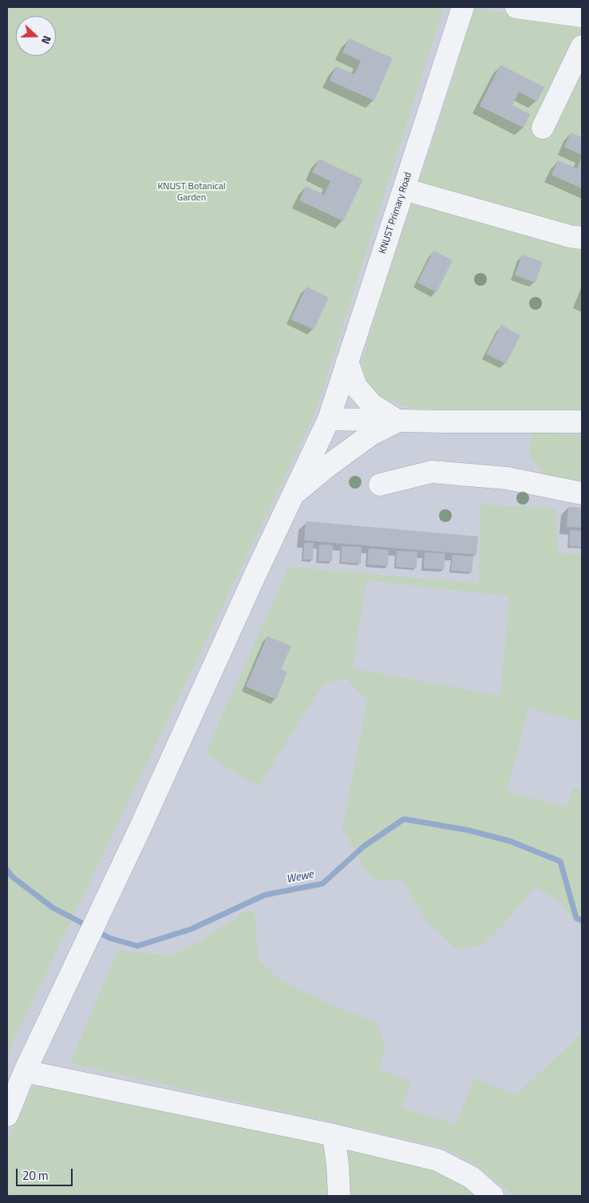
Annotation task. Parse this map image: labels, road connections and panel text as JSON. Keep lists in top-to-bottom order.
{
  "streets": {
    "street": ["KNUST Primary Road"]
  },
  "water": ["Wewe"],
  "parks": ["KNUST Botanical Garden"],
  "scale_bar": "20 m",
  "north": "right"
}
